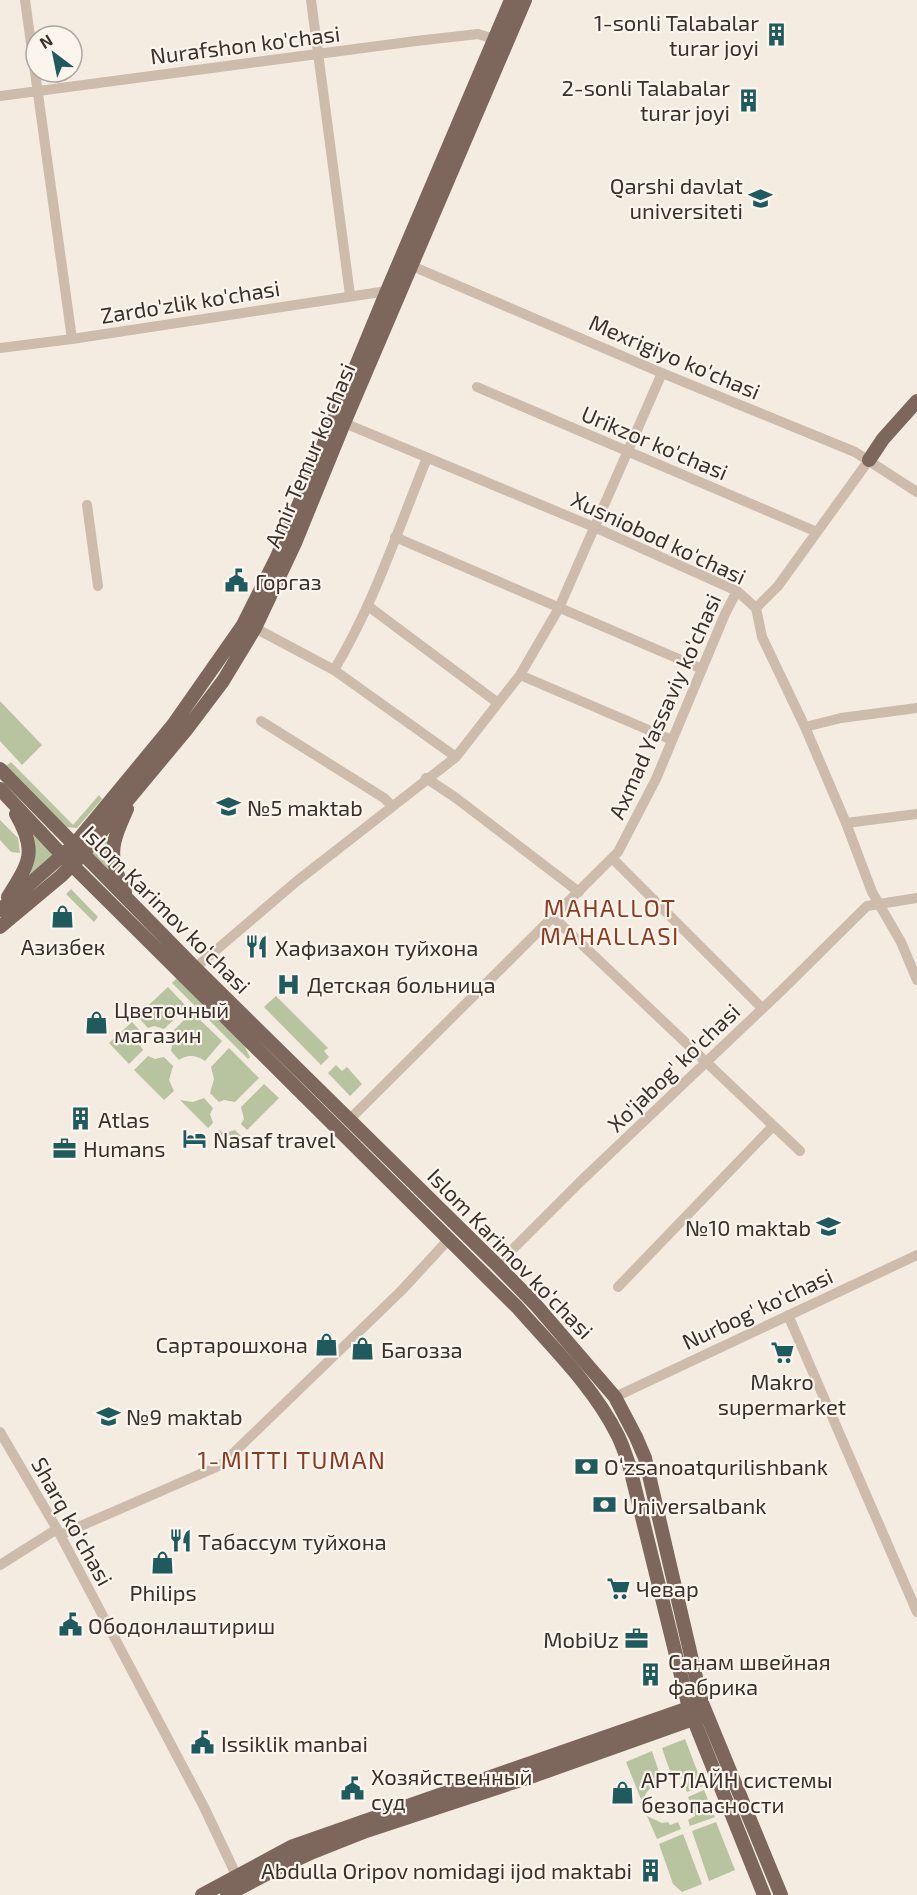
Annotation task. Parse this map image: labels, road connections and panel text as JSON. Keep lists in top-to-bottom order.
{
  "streets": {
    "main road": ["Amir Temur ko'chasi", "Islom Karimov ko‘chasi"],
    "street": [
      "Nurafshon ko'chasi",
      "Zardo'zlik ko'chasi",
      "Mexrigiyo ko'chasi",
      "Urikzor ko'chasi",
      "Xusniobod ko'chasi",
      "Axmad Yassaviy ko'chasi",
      "Xo'jabog' ko'chasi",
      "Nurbog' ko'chasi",
      "Sharq ko‘chasi"
    ]
  },
  "crossings": [
    ["Nurafshon ko'chasi", "Amir Temur ko'chasi"],
    ["Zardo'zlik ko'chasi", "Amir Temur ko'chasi"],
    ["Mexrigiyo ko'chasi", "Amir Temur ko'chasi"],
    ["Amir Temur ko'chasi", "Xusniobod ko'chasi"],
    ["Amir Temur ko'chasi", "Islom Karimov ko‘chasi"],
    ["Xusniobod ko'chasi", "Axmad Yassaviy ko'chasi"],
    ["Xusniobod ko'chasi", "Xo'jabog' ko'chasi"],
    ["Axmad Yassaviy ko'chasi", "Islom Karimov ko‘chasi"],
    ["Islom Karimov ko‘chasi", "Xo'jabog' ko'chasi"],
    ["Islom Karimov ko‘chasi", "Nurbog' ko'chasi"]
  ],
  "districts": ["MAHALLOT MAHALLASI", "1-MITTI TUMAN"],
  "places": {
    "building": [
      "1-sonli Talabalar turar joyi",
      "2-sonli Talabalar turar joyi",
      "Atlas",
      "Санам швейная фабрика",
      "Abdulla Oripov nomidagi ijod maktabi"
    ],
    "school or university": [
      "Qarshi davlat universiteti",
      "№5 maktab",
      "№10 maktab",
      "№9 maktab"
    ],
    "public building": [
      "Горгаз",
      "Ободонлаштириш",
      "Issiklik manbai",
      "Хозяйственный суд"
    ],
    "shop": [
      "Азизбек",
      "Цветочный магазин",
      "Сартарошхона",
      "Багозза",
      "Philips",
      "АРТЛАЙН системы безопасности"
    ],
    "restaurant": ["Хафизахон туйхона", "Табассум туйхона"],
    "hospital": ["Детская больница"],
    "hotel": ["Nasaf travel"],
    "office": ["Humans", "MobiUz"],
    "supermarket": ["Makro supermarket", "Чевар"],
    "bank": ["Oʻzsanoatqurilishbank", "Universalbank"]
  },
  "north": "top left"
}
